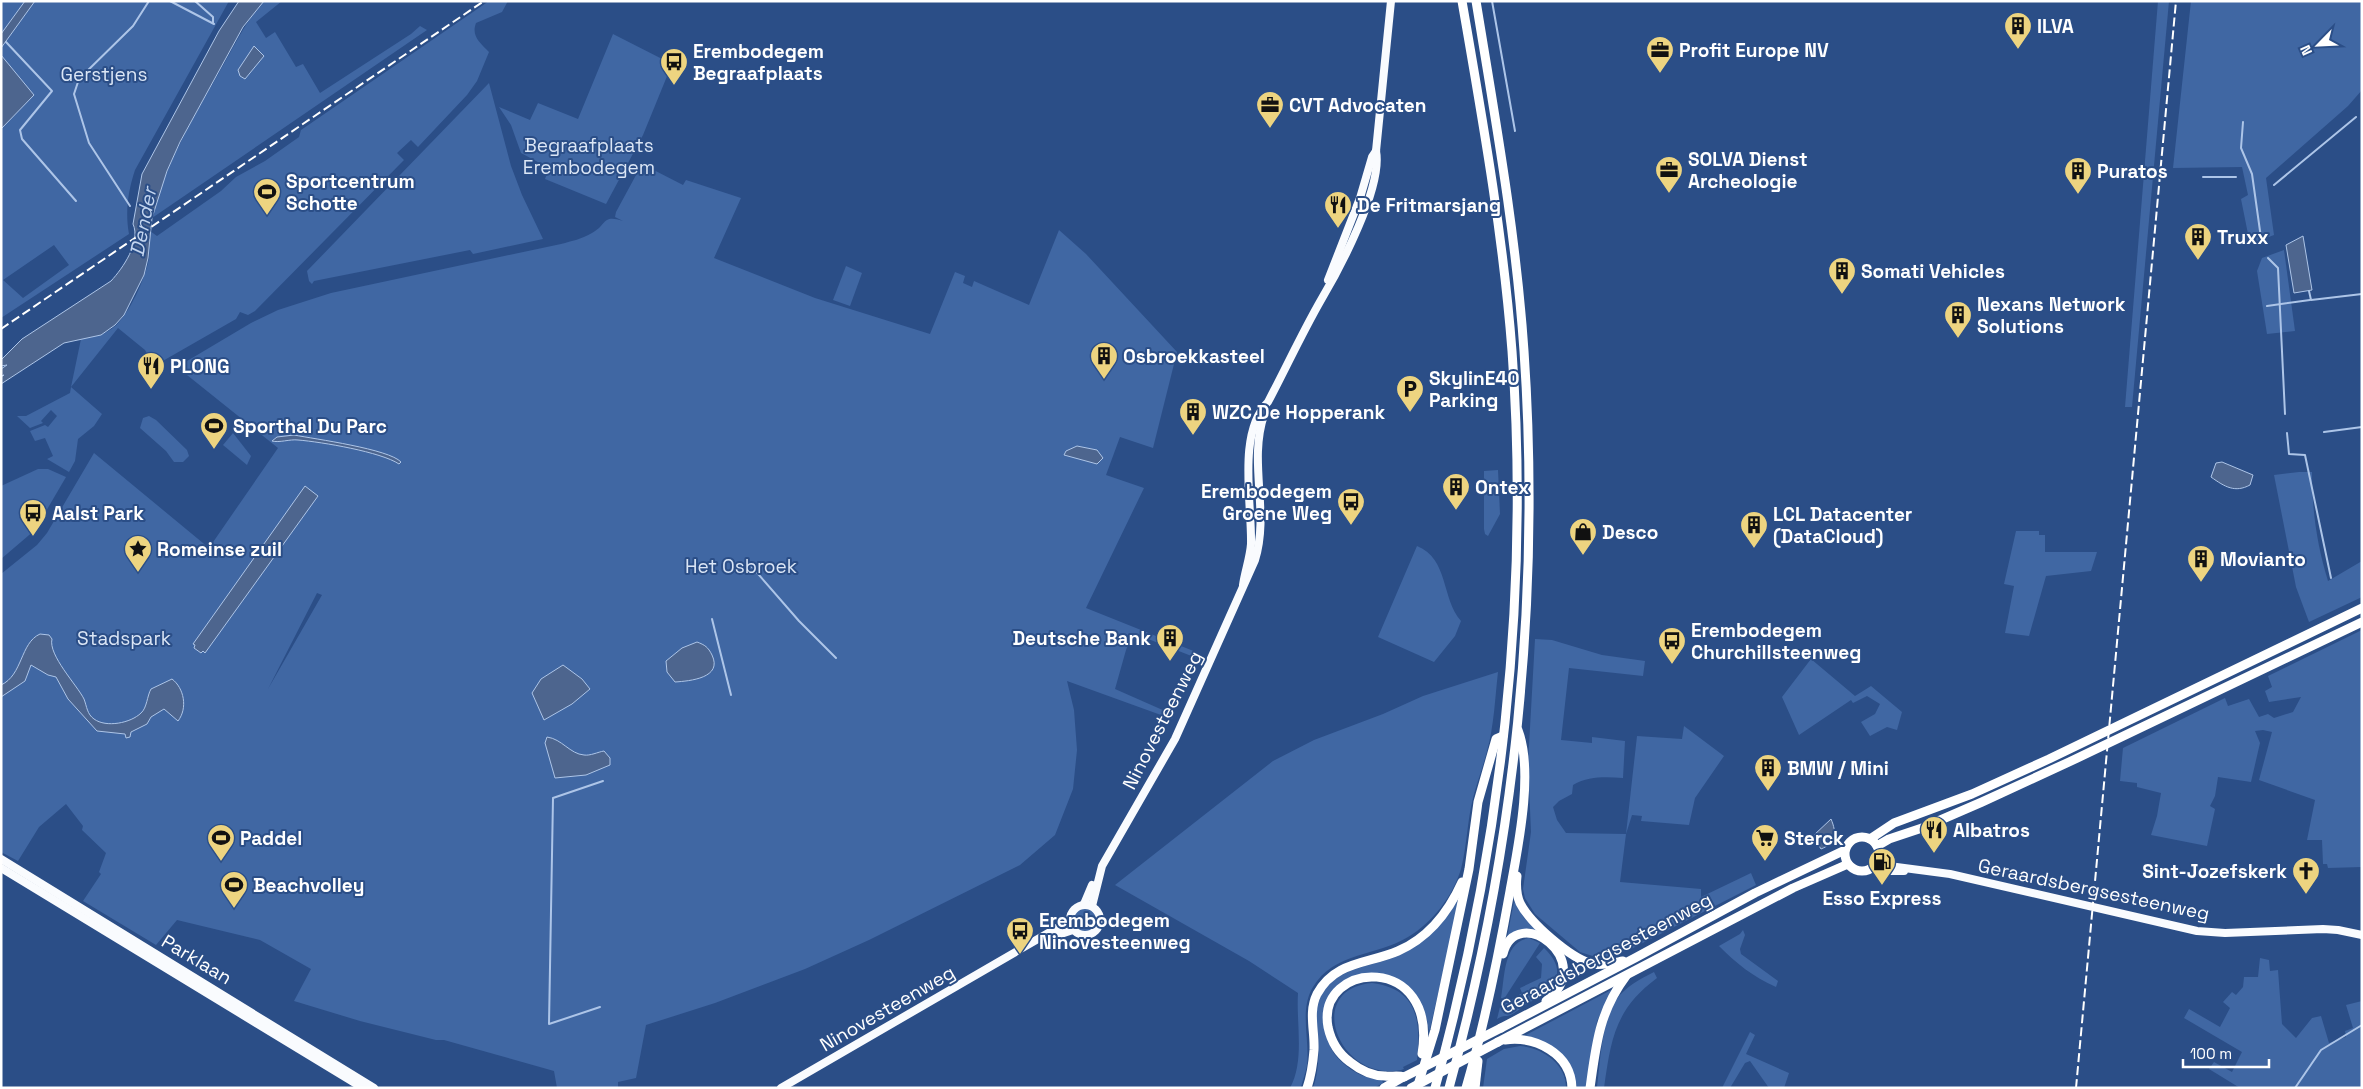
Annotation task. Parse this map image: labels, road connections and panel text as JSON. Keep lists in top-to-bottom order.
{
  "streets": {
    "highway": ["Geraardsbergsesteenweg"],
    "main road": ["Ninovesteenweg", "Parklaan"]
  },
  "water": ["Dender"],
  "parks": [
    "Gerstjens",
    "Begraafplaats Erembodegem",
    "Het Osbroek",
    "Stadspark"
  ],
  "places": {
    "building": [
      "ILVA",
      "Puratos",
      "Truxx",
      "Somati Vehicles",
      "Nexans Network Solutions",
      "Osbroekkasteel",
      "WZC De Hopperank",
      "Ontex",
      "LCL Datacenter (DataCloud)",
      "Movianto",
      "Deutsche Bank",
      "BMW / Mini"
    ],
    "office": ["Profit Europe NV", "CVT Advocaten", "SOLVA Dienst Archeologie"],
    "bus stop": [
      "Erembodegem Begraafplaats",
      "Erembodegem Groene Weg",
      "Aalst Park",
      "Erembodegem Churchillsteenweg",
      "Erembodegem Ninovesteenweg"
    ],
    "sports": [
      "Sportcentrum Schotte",
      "Sporthal Du Parc",
      "Paddel",
      "Beachvolley"
    ],
    "restaurant": ["De Fritmarsjang", "PLONG", "Albatros"],
    "parking": ["SkylinE40 Parking"],
    "shop": ["Desco"],
    "place": ["Romeinse zuil"],
    "supermarket": ["Sterck"],
    "fuel station": ["Esso Express"],
    "church": ["Sint-Jozefskerk"]
  },
  "scale_bar": "100 m",
  "north": "bottom left"
}
